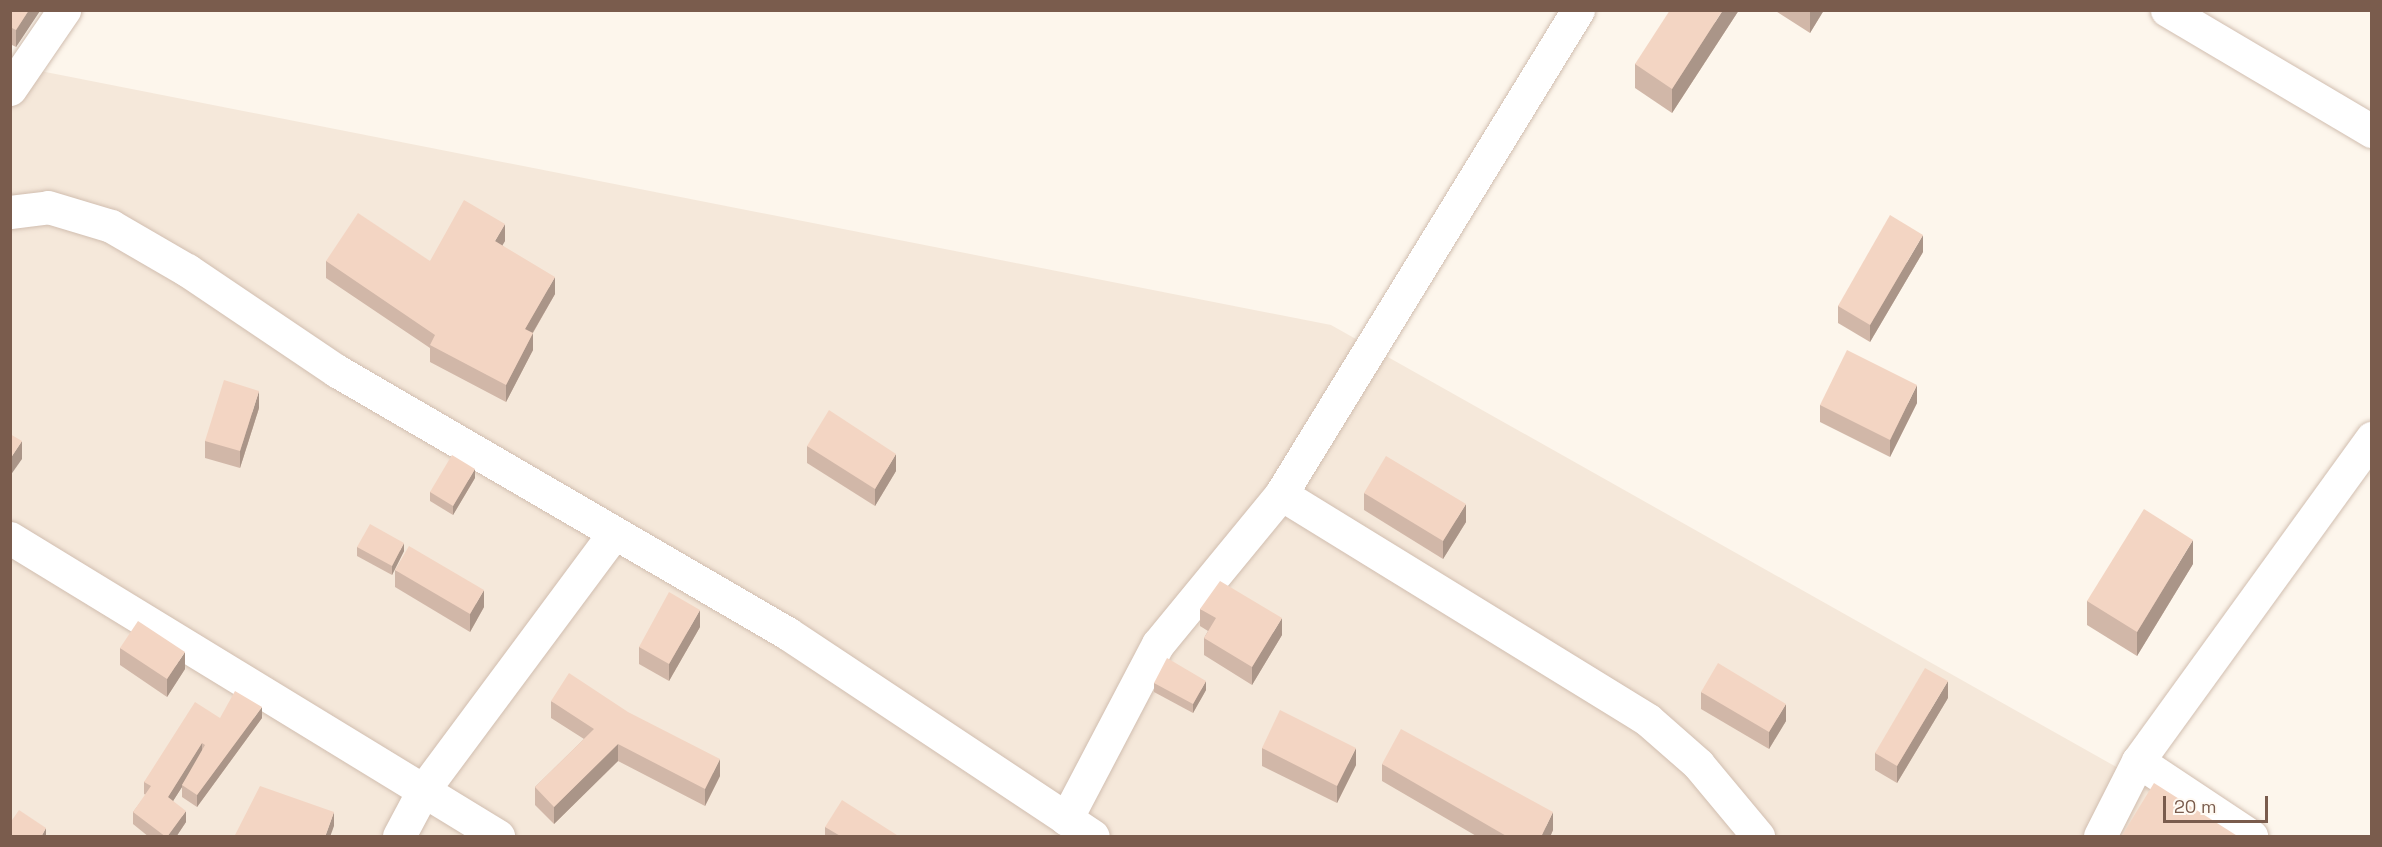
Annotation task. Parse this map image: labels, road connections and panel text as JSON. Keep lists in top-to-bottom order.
{
  "scale_bar": "20 m"
}
